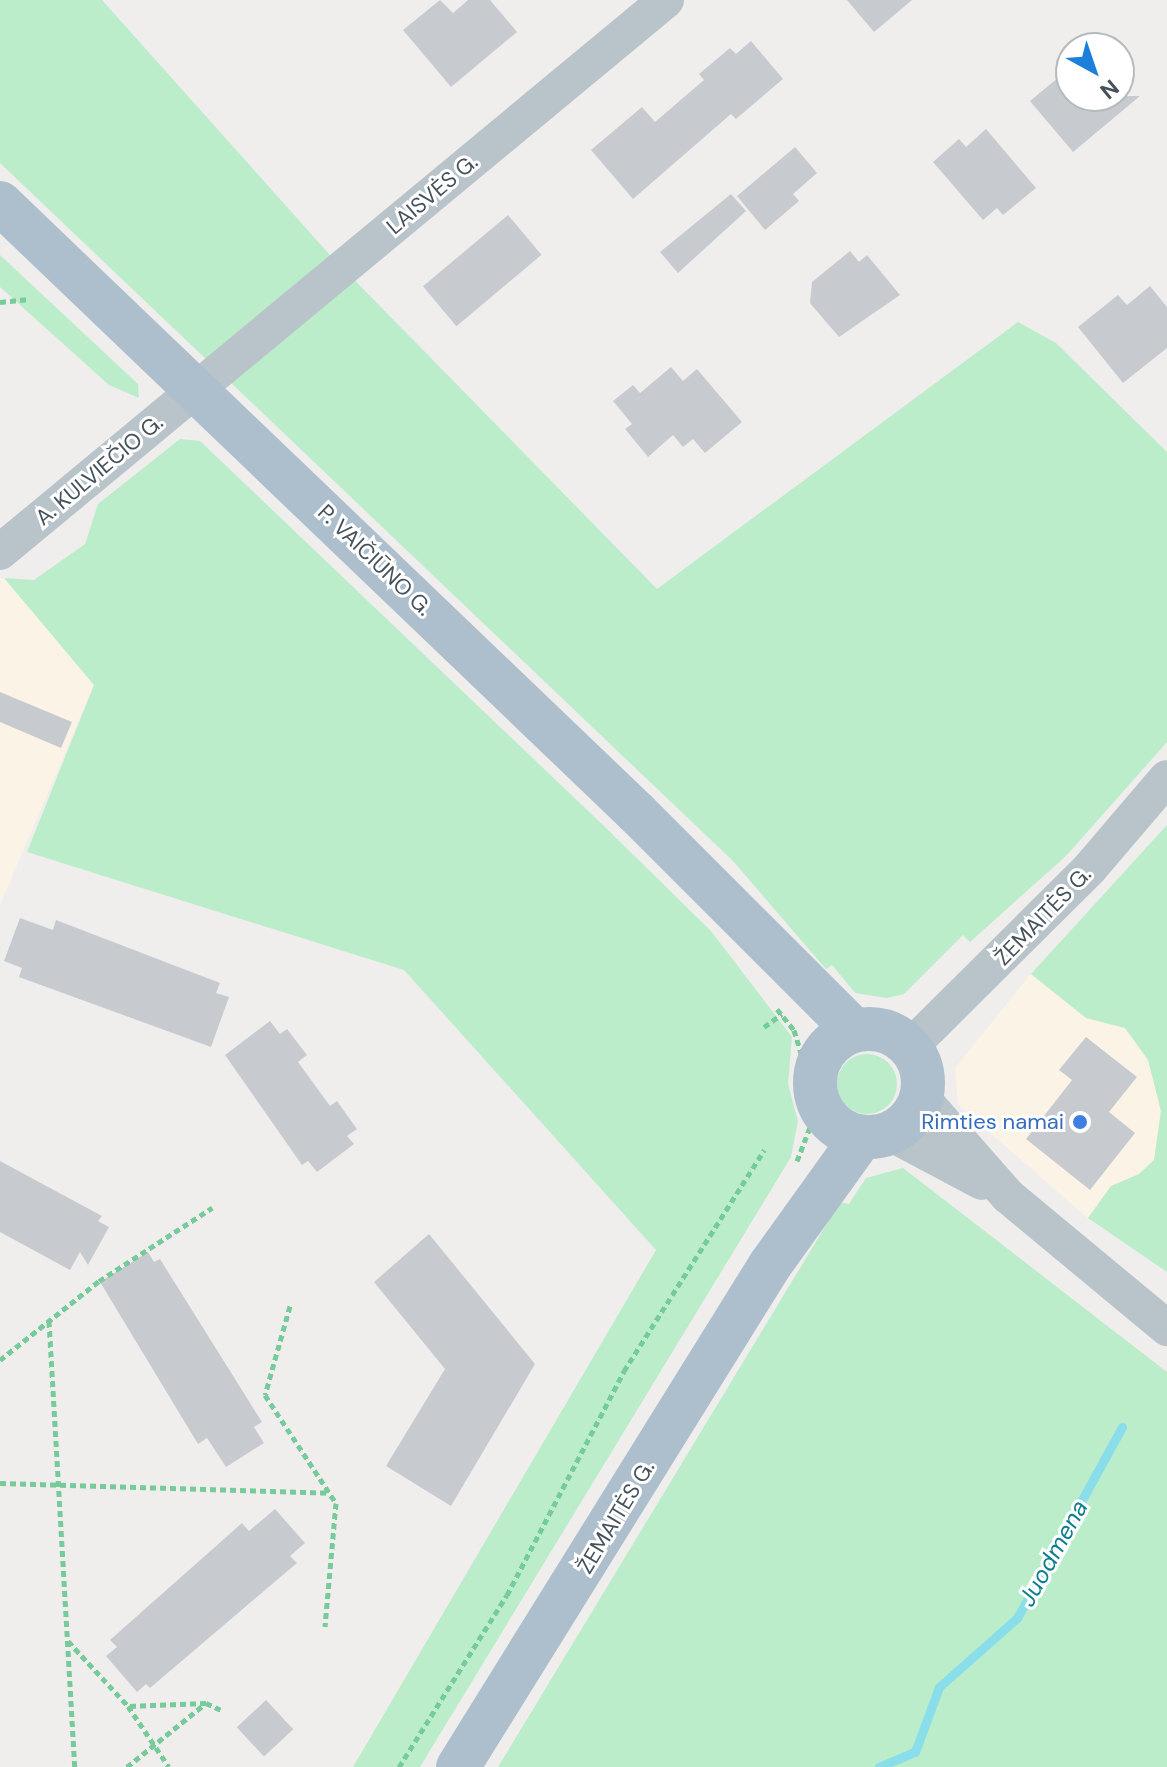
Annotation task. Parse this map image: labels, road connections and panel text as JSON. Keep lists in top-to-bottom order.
{
  "streets": {
    "main road": ["P. VAIČIŪNO G.", "ŽEMAITĖS G."],
    "street": ["LAISVĖS G.", "A. KULVIEČIO G."]
  },
  "crossings": [
    ["LAISVĖS G.", "A. KULVIEČIO G."],
    ["LAISVĖS G.", "P. VAIČIŪNO G."],
    ["A. KULVIEČIO G.", "P. VAIČIŪNO G."],
    ["P. VAIČIŪNO G.", "ŽEMAITĖS G."]
  ],
  "water": ["Juodmena"],
  "places": ["Rimties namai"],
  "north": "bottom right"
}
